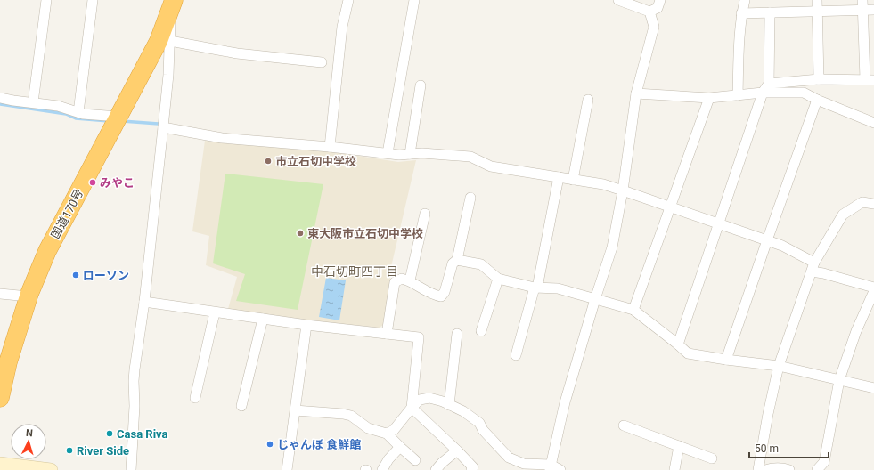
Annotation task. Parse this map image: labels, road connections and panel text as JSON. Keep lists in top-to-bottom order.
{
  "streets": {
    "highway": ["国道170号"]
  },
  "districts": ["中石切町四丁目"],
  "places": [
    "市立石切中学校",
    "みやこ",
    "東大阪市立石切中学校",
    "ローソン",
    "Casa Riva",
    "じゃんぼ 食鮮館",
    "River Side"
  ],
  "scale_bar": "50 m",
  "north": "top"
}
